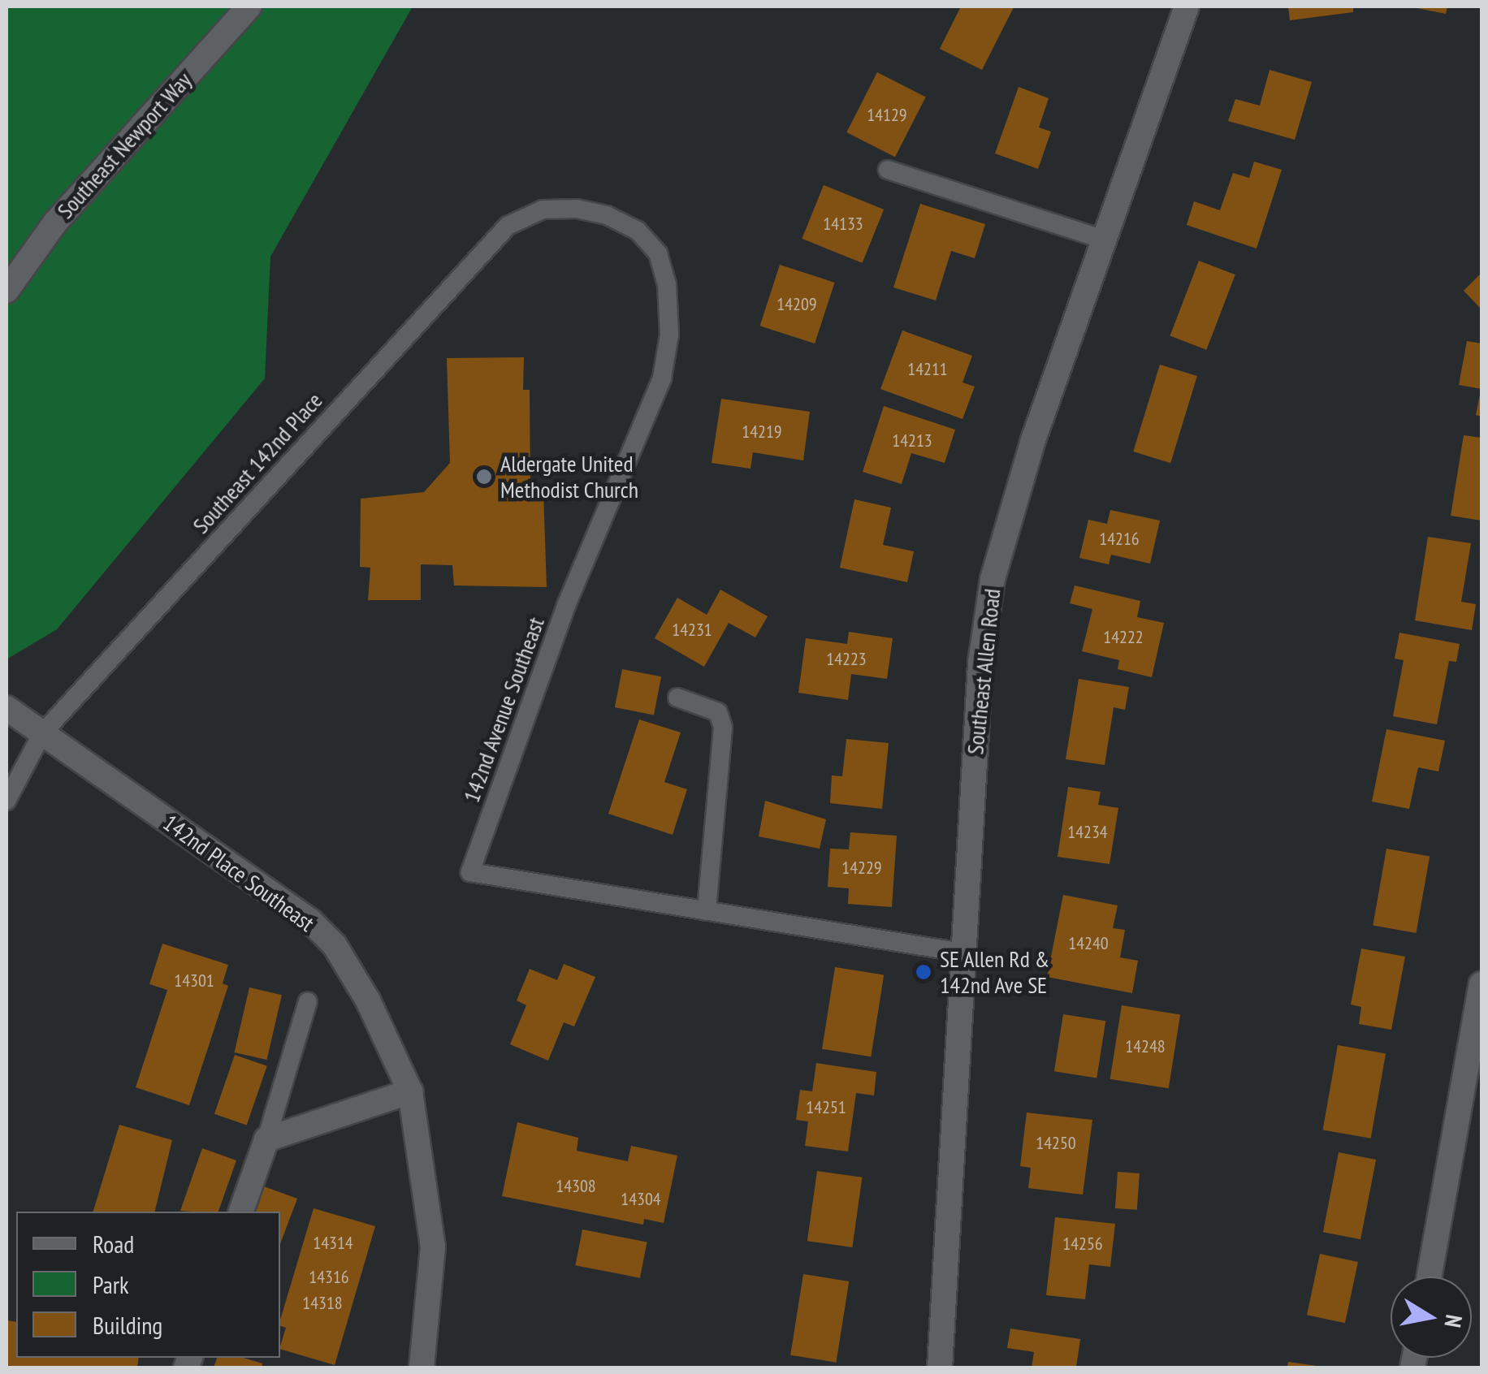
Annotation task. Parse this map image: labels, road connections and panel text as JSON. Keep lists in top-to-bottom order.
{
  "streets": {
    "street": ["Southeast Newport Way", "Southeast Allen Road", "142nd Place Southeast"],
    "lane": ["Southeast 142nd Place", "142nd Avenue Southeast"]
  },
  "crossings": [
    ["Southeast 142nd Place", "142nd Avenue Southeast"],
    ["Southeast 142nd Place", "142nd Place Southeast"],
    ["Southeast Allen Road", "142nd Avenue Southeast"]
  ],
  "places": ["Aldergate United Methodist Church", "SE Allen Rd & 142nd Ave SE"],
  "house_numbers": [
    "14129",
    "14133",
    "14209",
    "14211",
    "14219",
    "14213",
    "14216",
    "14231",
    "14222",
    "14223",
    "14234",
    "14229",
    "14240",
    "14301",
    "14248",
    "14251",
    "14250",
    "14308",
    "14304",
    "14314",
    "14256",
    "14316",
    "14318"
  ],
  "legend": ["Road", "Park", "Building"],
  "north": "right"
}
